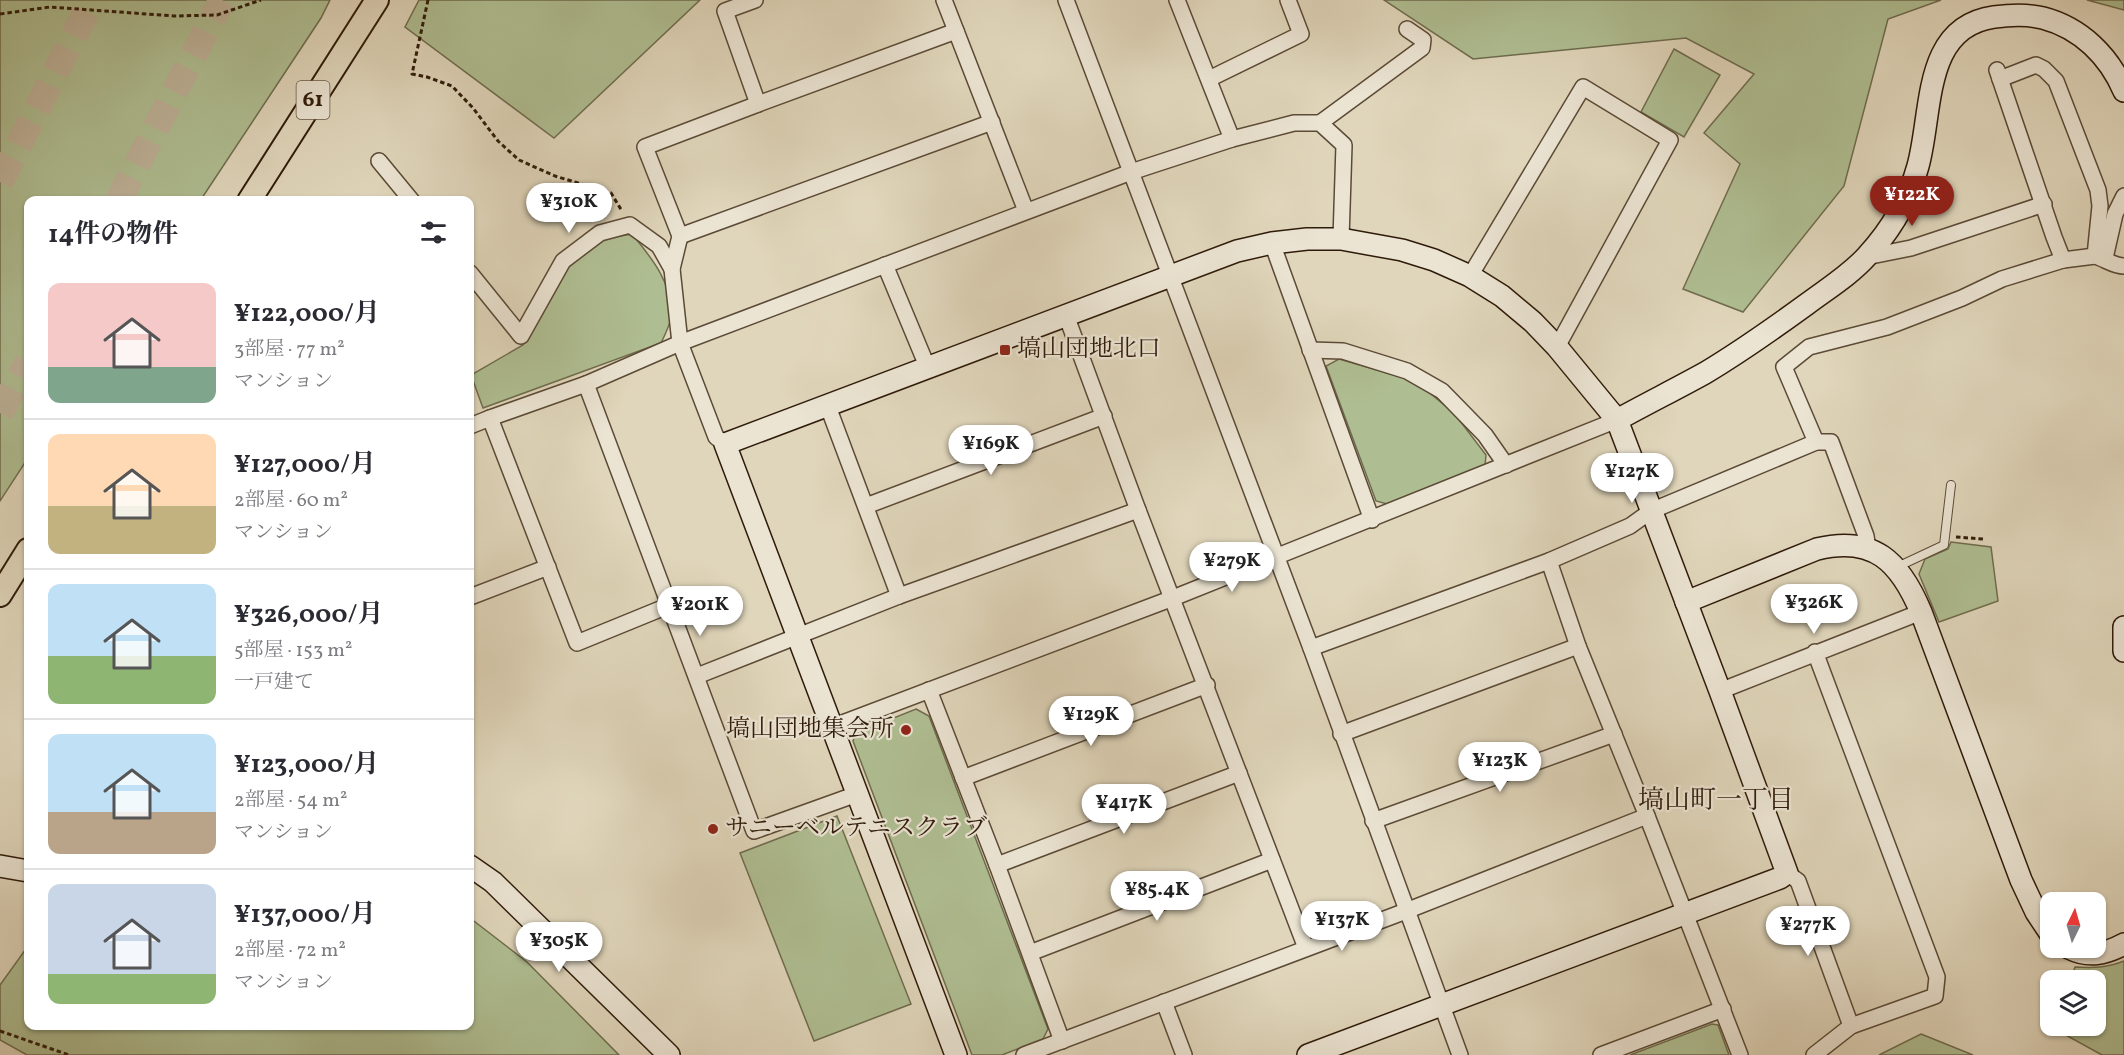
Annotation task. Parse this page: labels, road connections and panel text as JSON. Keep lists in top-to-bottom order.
{
  "streets": {
    "main road": ["61"]
  },
  "districts": ["塙山町一丁目"],
  "places": {
    "transit": ["塙山団地北口"],
    "other": ["塙山団地集会所", "サニーベルテニスクラブ"]
  },
  "north": "top",
  "page": {
    "price": [
      "¥122K",
      "¥310K",
      "¥169K",
      "¥127K",
      "¥279K",
      "¥326K",
      "¥201K",
      "¥129K",
      "¥123K",
      "¥417K",
      "¥85.4K",
      "¥137K",
      "¥277K",
      "¥305K"
    ],
    "heading": "14件の物件",
    "list": [
      {
        "name": "¥122,000/月",
        "note": "3部屋 · 77 m² · マンション"
      },
      {
        "name": "¥127,000/月",
        "note": "2部屋 · 60 m² · マンション"
      },
      {
        "name": "¥326,000/月",
        "note": "5部屋 · 153 m² · 一戸建て"
      },
      {
        "name": "¥123,000/月",
        "note": "2部屋 · 54 m² · マンション"
      },
      {
        "name": "¥137,000/月",
        "note": "2部屋 · 72 m² · マンション"
      }
    ]
  }
}
